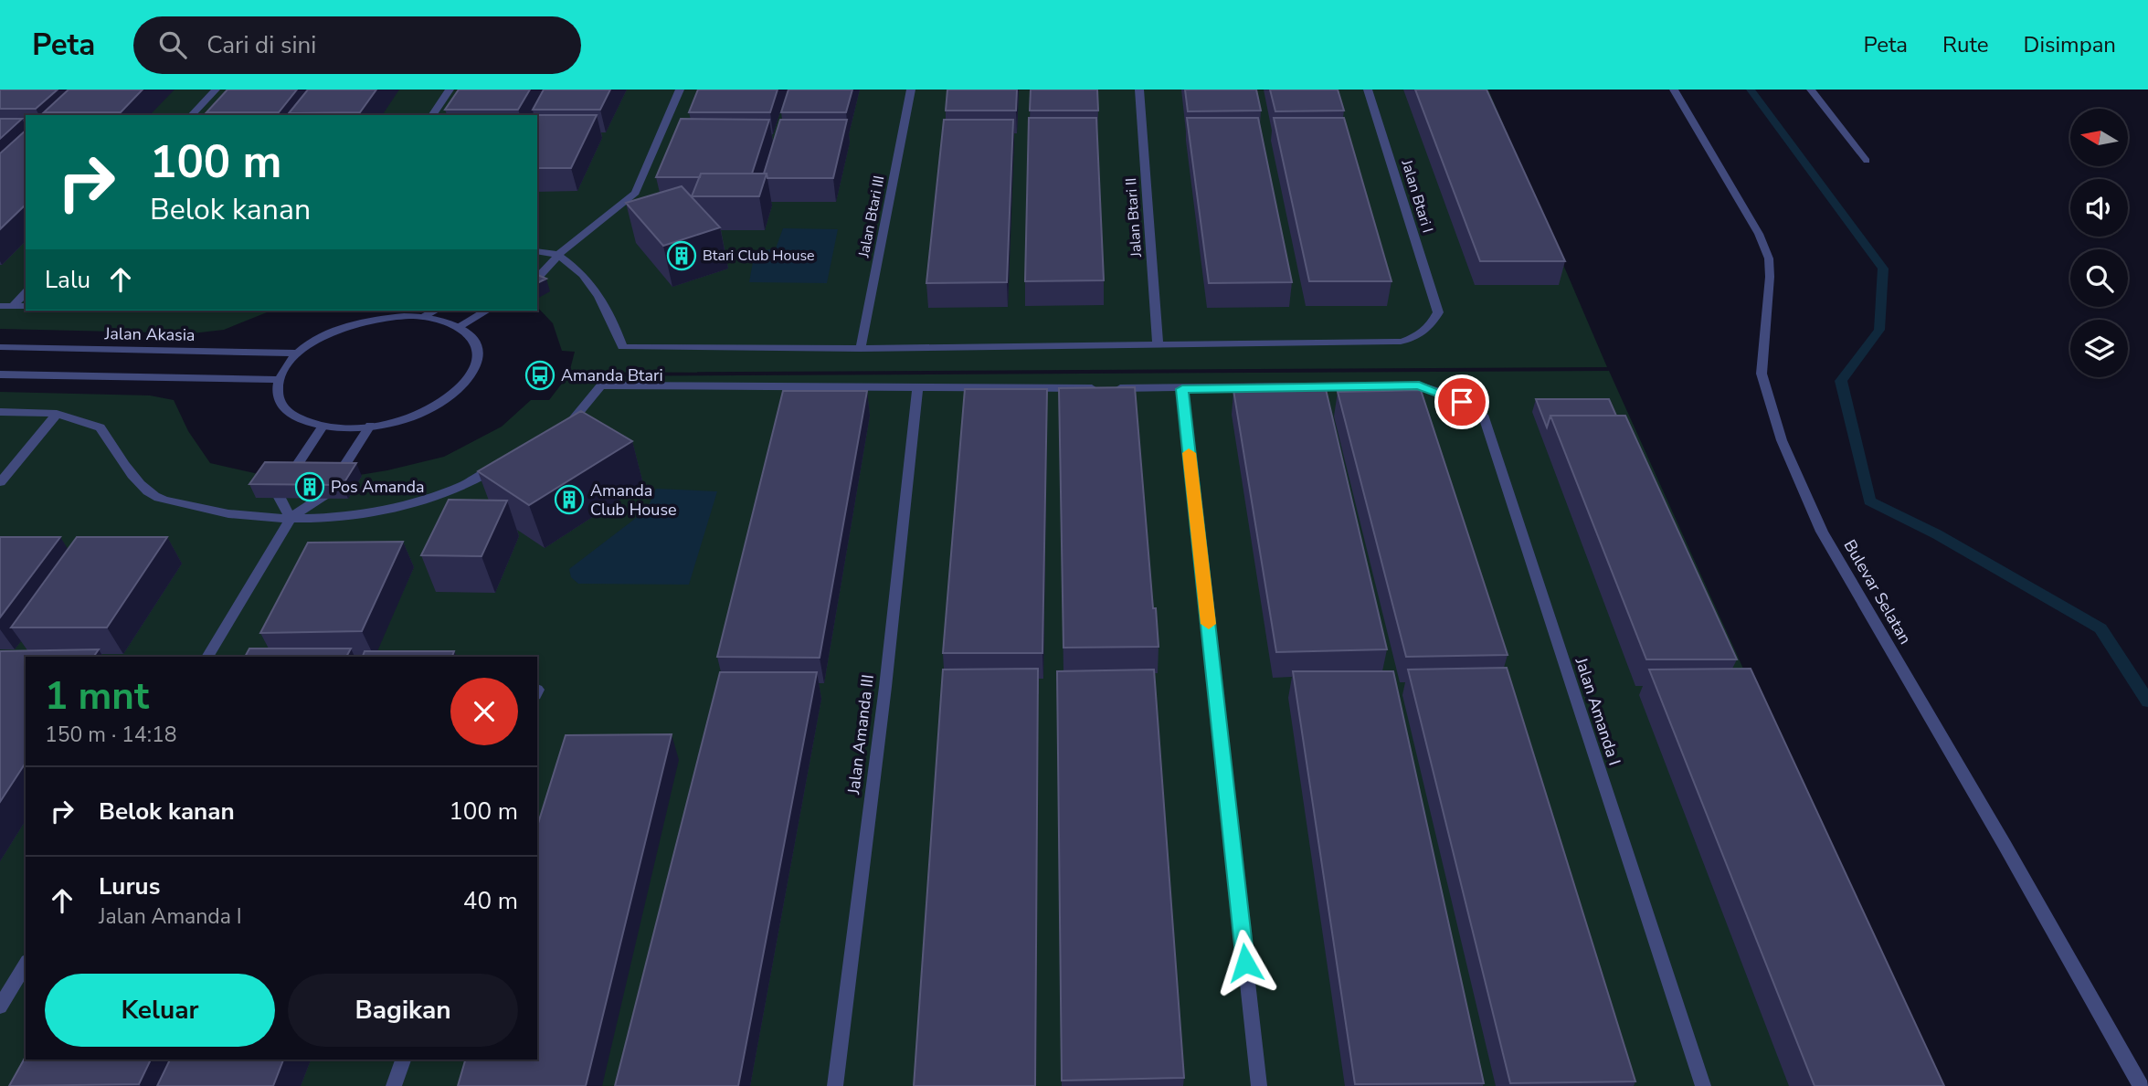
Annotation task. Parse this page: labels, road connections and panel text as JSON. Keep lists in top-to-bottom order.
{
  "streets": {
    "street": [
      "Jalan Btari I",
      "Jalan Btari III",
      "Jalan Btari II",
      "Jalan Akasia",
      "Bulevar Selatan",
      "Jalan Amanda I",
      "Jalan Amanda III"
    ]
  },
  "crossings": [
    ["Jalan Btari I", "Jalan Btari II"]
  ],
  "places": {
    "building": ["Btari Club House", "Pos Amanda", "Amanda Club House"],
    "bus stop": ["Amanda Btari"]
  },
  "north": "left",
  "page": {
    "header": "Peta",
    "search": "Cari di sini",
    "nav": ["Peta", "Rute", "Disimpan"],
    "turn": ["100 m", "Belok kanan"],
    "then": "Lalu",
    "heading": ["1 mnt", "150 m · 14:18"],
    "list": [
      {
        "name": "Belok kanan",
        "value": "100 m"
      },
      {
        "name": "Lurus",
        "note": "Jalan Amanda I",
        "value": "40 m"
      }
    ],
    "buttons": ["Keluar", "Bagikan"]
  }
}
